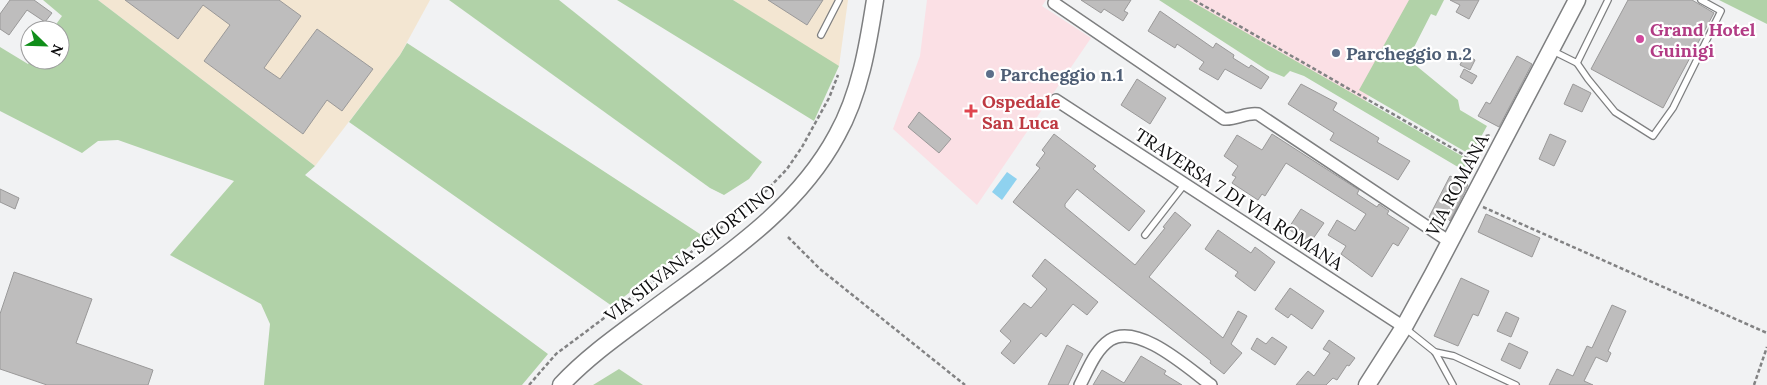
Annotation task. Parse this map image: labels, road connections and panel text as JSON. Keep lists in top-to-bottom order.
{
  "streets": {
    "street": ["VIA ROMANA", "TRAVERSA 7 DI VIA ROMANA", "VIA SILVANA SCIORTINO"]
  },
  "crossings": [
    ["VIA ROMANA", "TRAVERSA 7 DI VIA ROMANA"]
  ],
  "places": {
    "other": ["Grand Hotel Guinigi", "Parcheggio n.2", "Parcheggio n.1"],
    "health": ["Ospedale San Luca"]
  },
  "north": "bottom right"
}
